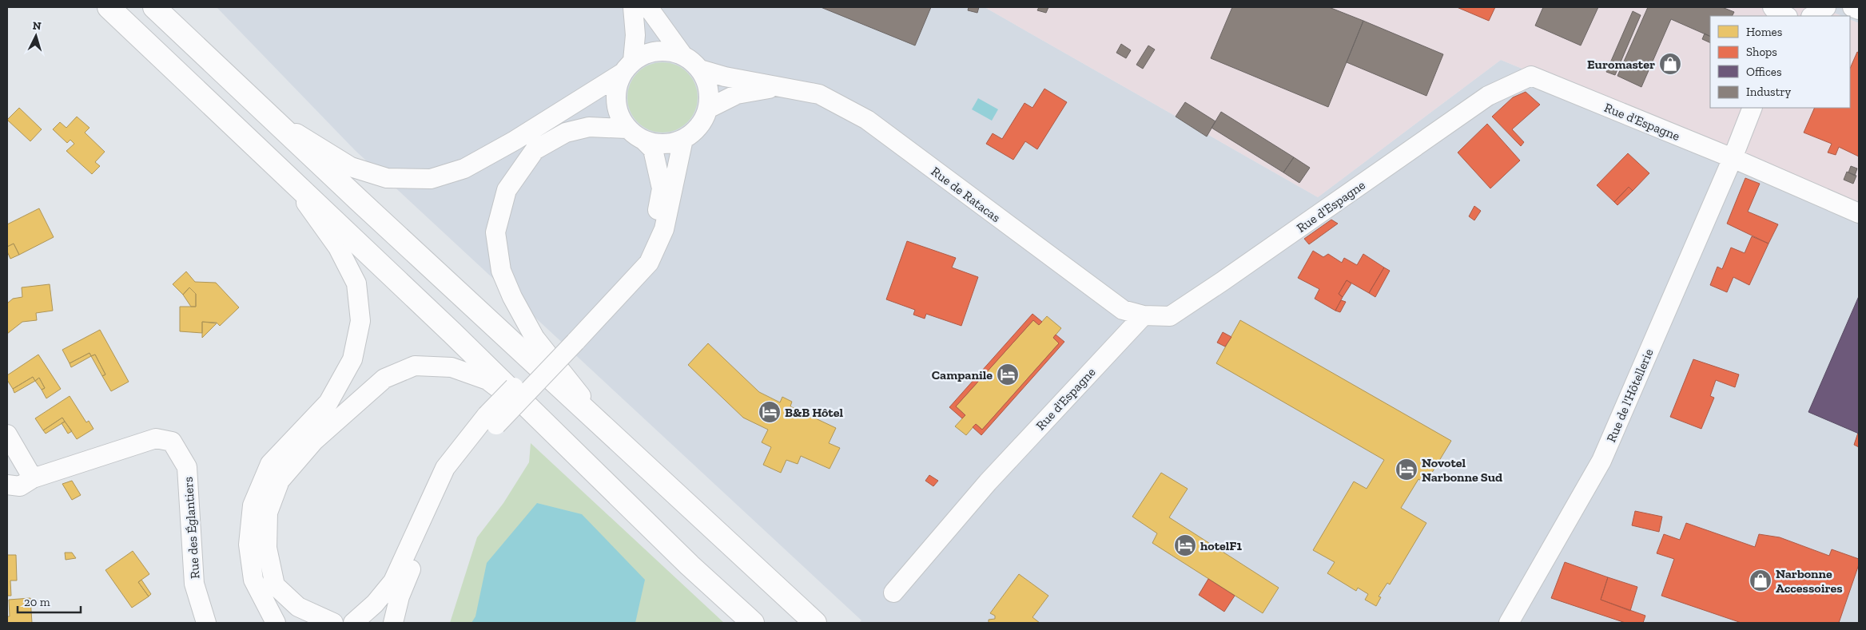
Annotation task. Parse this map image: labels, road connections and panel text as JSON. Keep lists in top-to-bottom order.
{
  "streets": {
    "street": [
      "Rue d'Espagne",
      "Rue de Ratacas",
      "Rue de l'Hôtellerie",
      "Rue des Églantiers"
    ]
  },
  "crossings": [
    ["Rue d'Espagne", "Rue de Ratacas"],
    ["Rue d'Espagne", "Rue de l'Hôtellerie"]
  ],
  "places": {
    "shop": ["Euromaster", "Narbonne Accessoires"],
    "hotel": [
      "Campanile",
      "B&B Hôtel",
      "Novotel Narbonne Sud",
      "hotelF1"
    ]
  },
  "legend": [
    "Homes",
    "Shops",
    "Offices",
    "Industry"
  ],
  "scale_bar": "20 m",
  "north": "top"
}
